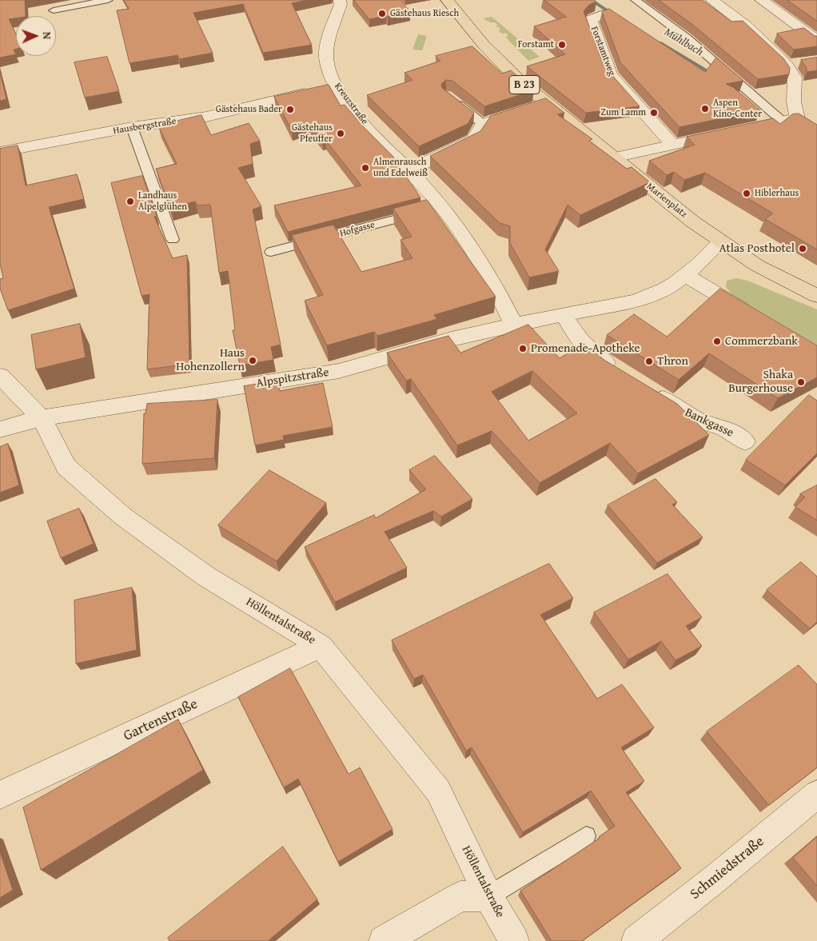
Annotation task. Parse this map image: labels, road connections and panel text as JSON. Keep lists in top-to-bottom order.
{
  "streets": {
    "main road": ["B 23", "Marienplatz"],
    "street": [
      "Forstamtweg",
      "Kreuzstraße",
      "Hausbergstraße",
      "Alpspitzstraße",
      "Bankgasse",
      "Höllentalstraße",
      "Gartenstraße",
      "Schmiedstraße"
    ],
    "lane": ["Hofgasse"]
  },
  "crossings": [
    ["B 23", "Marienplatz"],
    ["Kreuzstraße", "Hausbergstraße"],
    ["Kreuzstraße", "Hofgasse"],
    ["Kreuzstraße", "Alpspitzstraße"],
    ["Alpspitzstraße", "Höllentalstraße"],
    ["Höllentalstraße", "Gartenstraße"]
  ],
  "water": ["Mühlbach"],
  "places": [
    "Gästehaus Riesch",
    "Forstamt",
    "Aspen Kino-Center",
    "Gästehaus Bader",
    "Zum Lamm",
    "Gästehaus Pfeuffer",
    "Almenrausch und Edelweiß",
    "Hiblerhaus",
    "Landhaus Alpelglühen",
    "Atlas Posthotel",
    "Commerzbank",
    "Promenade-Apotheke",
    "Haus Hohenzollern",
    "Thron",
    "Shaka Burgerhouse"
  ],
  "north": "right"
}
